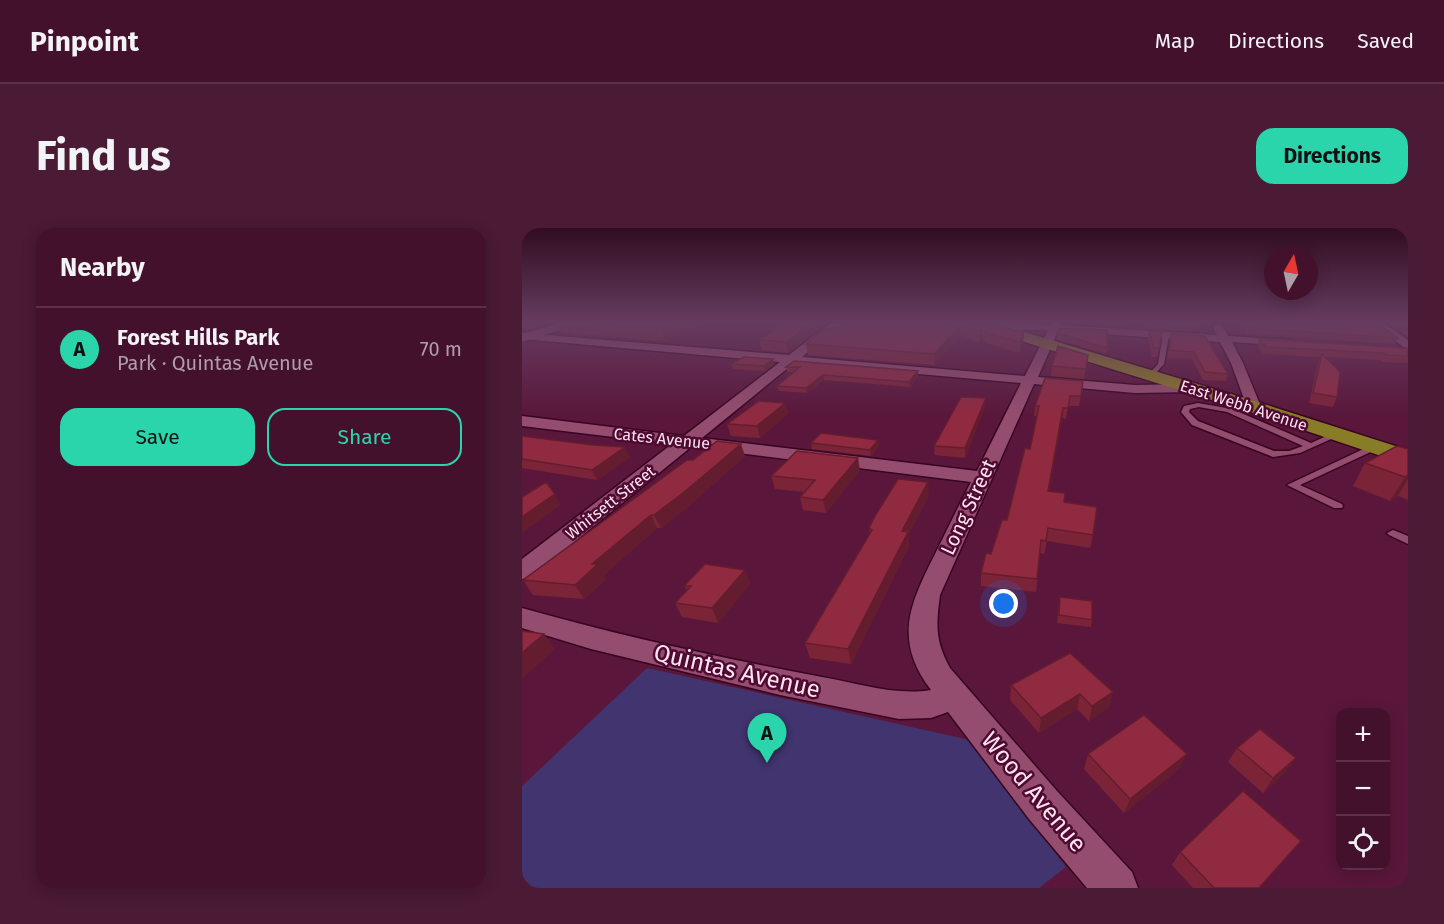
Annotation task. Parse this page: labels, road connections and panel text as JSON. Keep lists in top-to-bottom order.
{
  "streets": {
    "highway": ["East Webb Avenue"],
    "street": [
      "Cates Avenue",
      "Whitsett Street",
      "Long Street",
      "Quintas Avenue",
      "Wood Avenue"
    ]
  },
  "crossings": [
    ["Cates Avenue", "Whitsett Street"],
    ["Cates Avenue", "Long Street"],
    ["Long Street", "Quintas Avenue"],
    ["Long Street", "Wood Avenue"],
    ["Quintas Avenue", "Wood Avenue"]
  ],
  "north": "top",
  "page": {
    "header": "Pinpoint",
    "nav": ["Map", "Directions", "Saved"],
    "buttons": [
      "Directions",
      ["Save", "Share"]
    ],
    "title": "Find us",
    "heading": "Nearby",
    "list": [
      {
        "mark": "A",
        "name": "Forest Hills Park",
        "note": "Park · Quintas Avenue",
        "value": "70 m"
      }
    ],
    "map_buttons": ["+", "−"],
    "pins": "A"
  }
}
